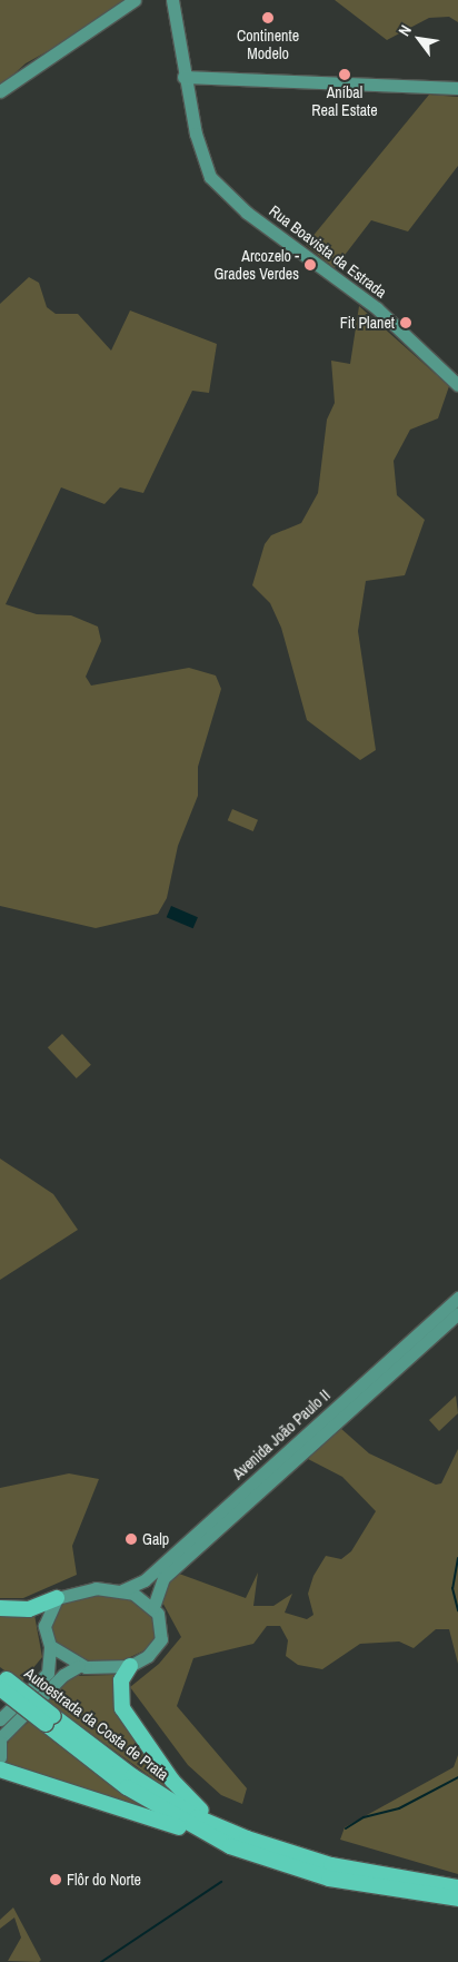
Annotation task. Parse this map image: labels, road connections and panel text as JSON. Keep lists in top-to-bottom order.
{
  "streets": {
    "highway": ["Autoestrada da Costa de Prata"],
    "main road": ["Rua Boavista da Estrada", "Avenida João Paulo II"]
  },
  "places": [
    "Continente Modelo",
    "Aníbal Real Estate",
    "Arcozelo - Grades Verdes",
    "Fit Planet",
    "Galp",
    "Flôr do Norte"
  ],
  "north": "top left"
}
